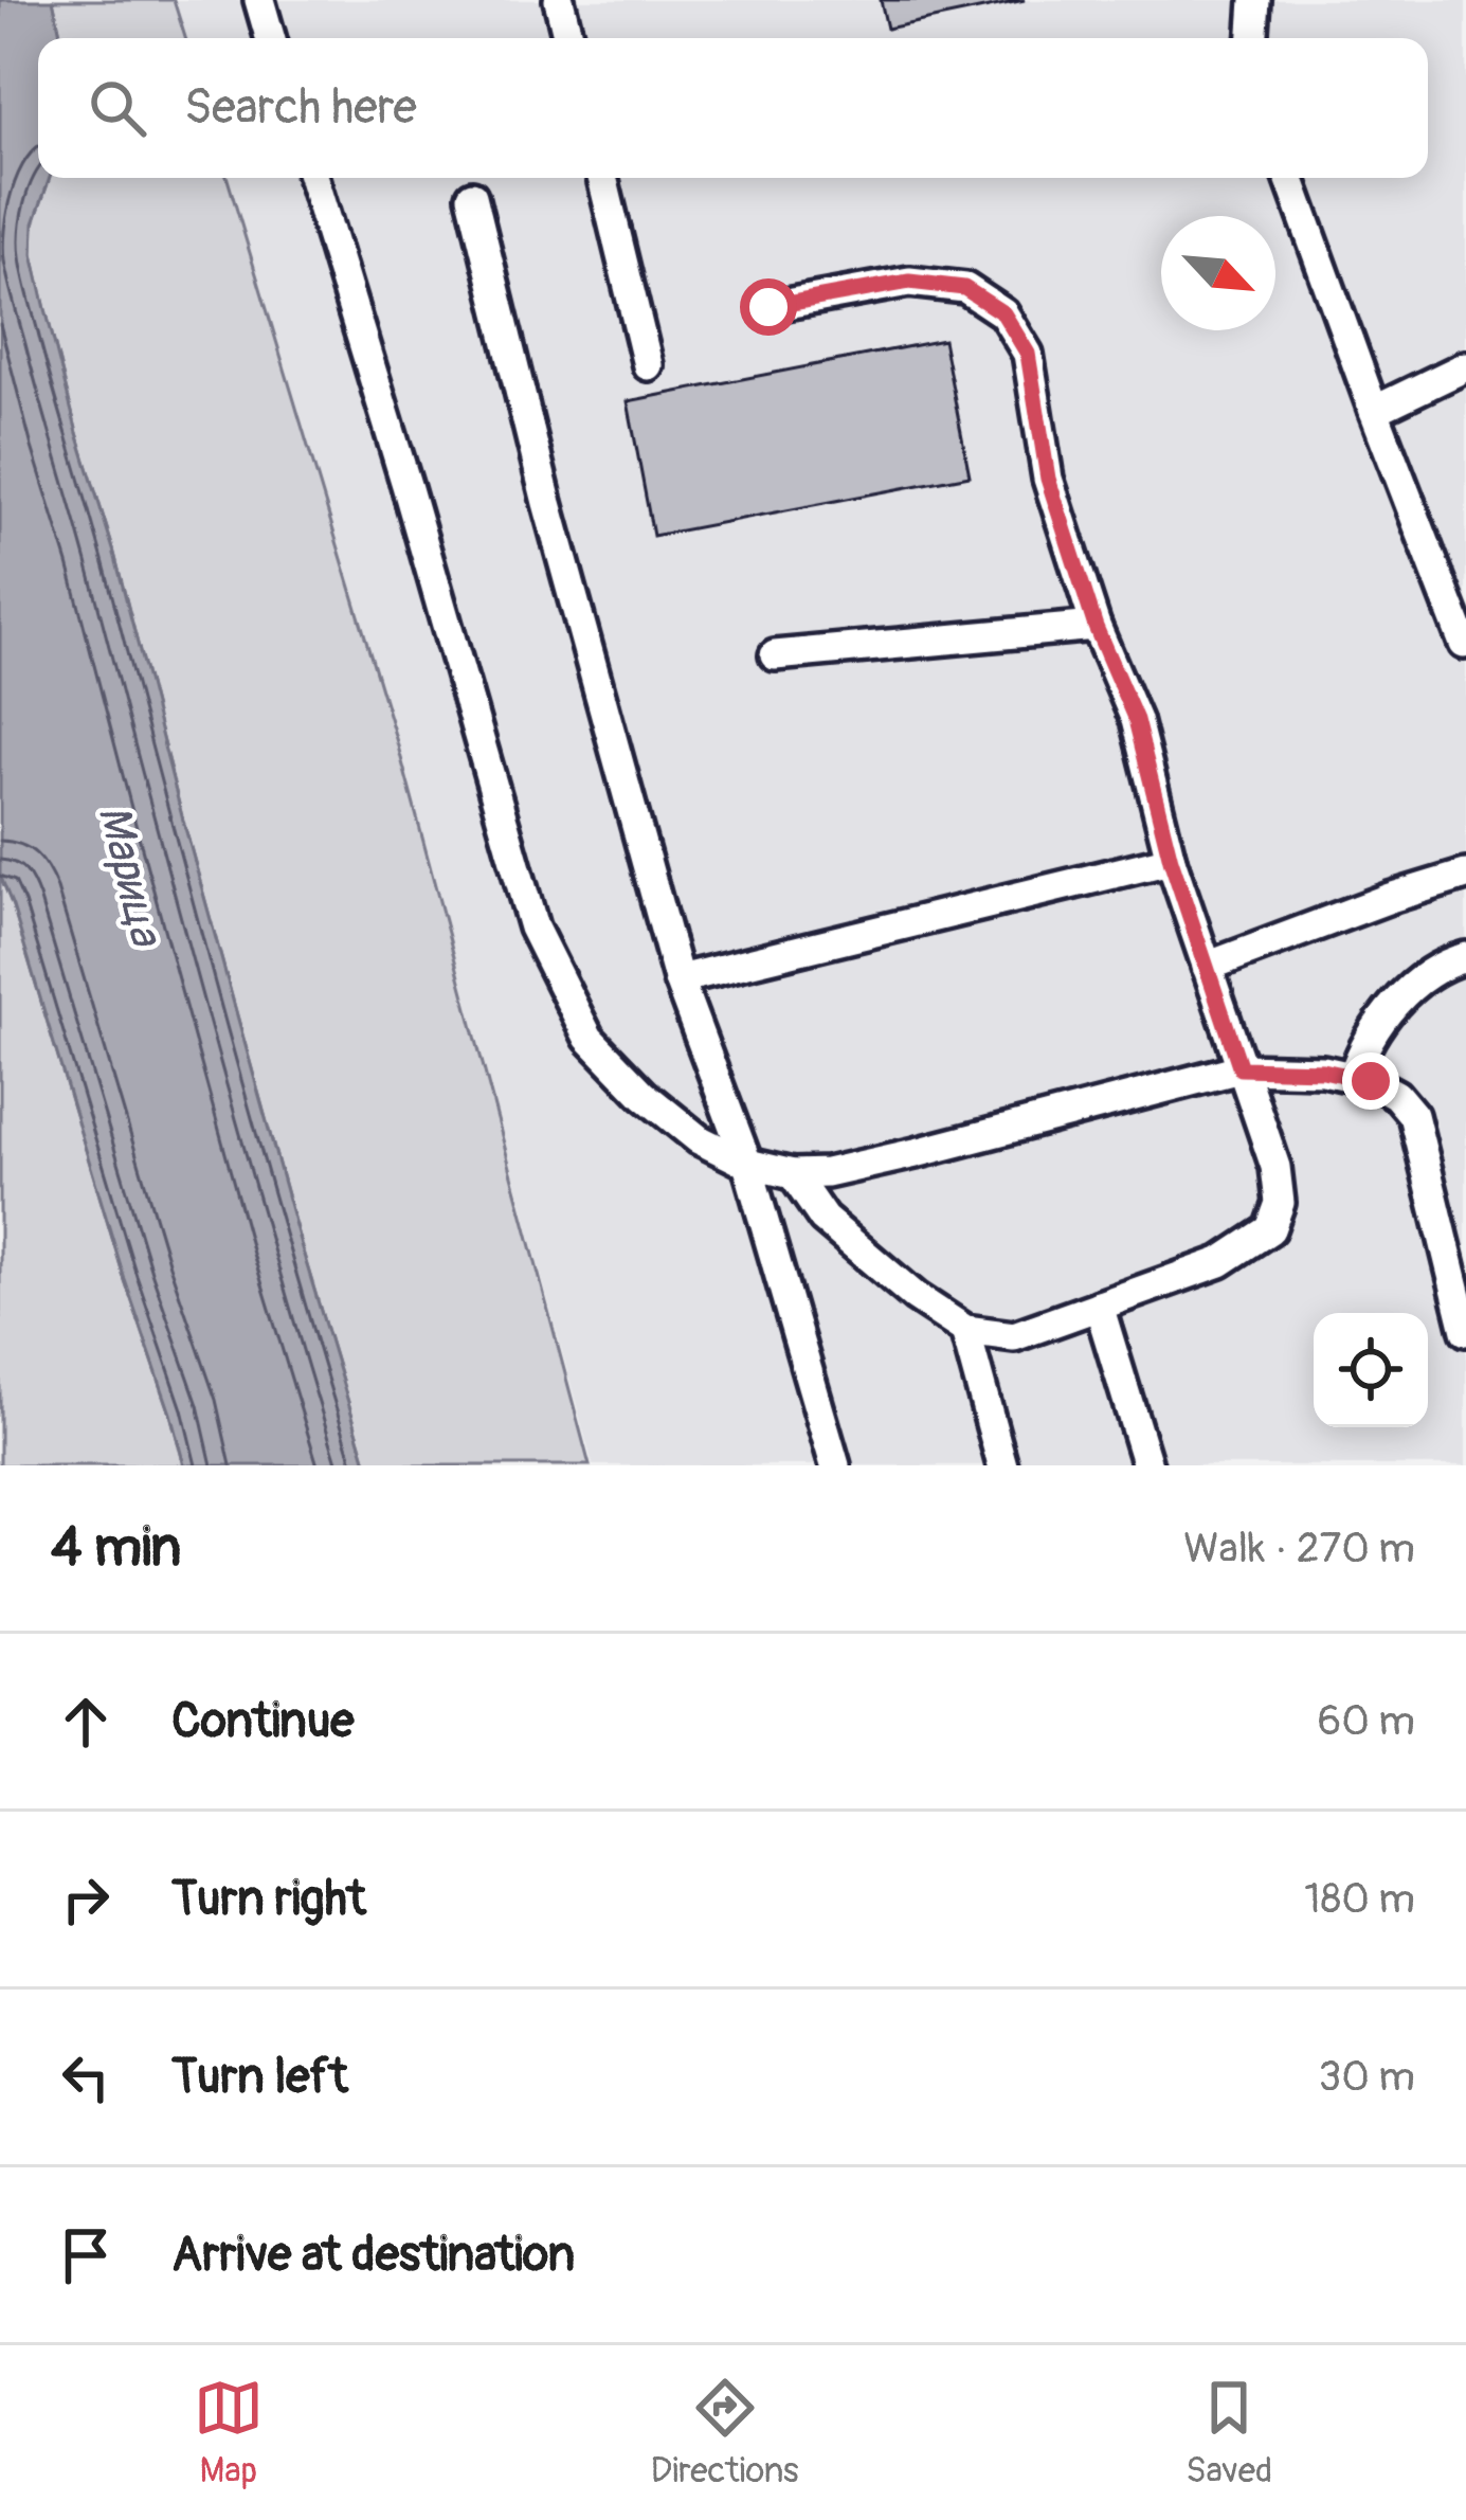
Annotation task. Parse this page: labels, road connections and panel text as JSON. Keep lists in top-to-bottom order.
{
  "water": ["Марица"],
  "north": "bottom right",
  "page": {
    "search": "Search here",
    "heading": ["4 min", "Walk · 270 m"],
    "list": [
      ["Continue", "60 m"],
      ["Turn right", "180 m"],
      ["Turn left", "30 m"],
      "Arrive at destination"
    ],
    "nav": ["Map", "Directions", "Saved"]
  }
}
